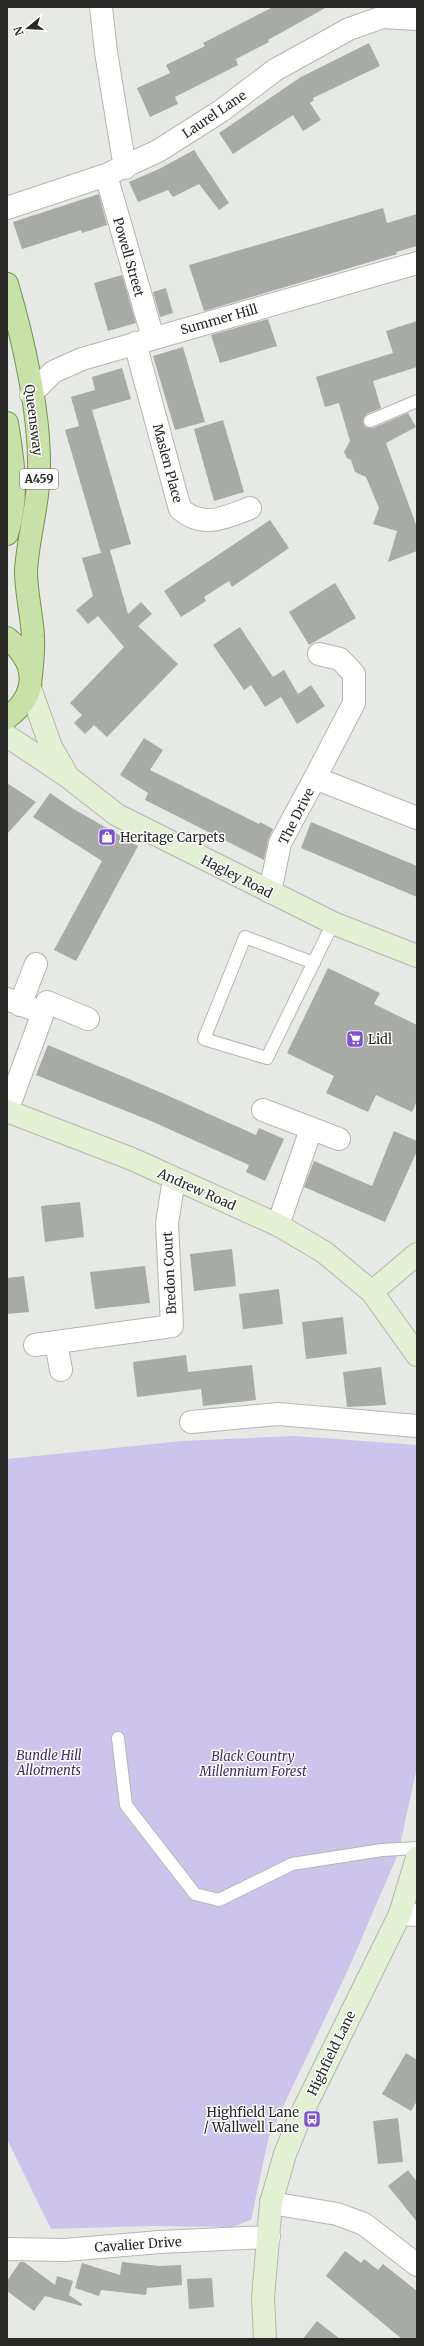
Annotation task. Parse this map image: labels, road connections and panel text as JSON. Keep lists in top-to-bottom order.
{
  "streets": {
    "main road": ["Queensway", "A459"],
    "street": [
      "Laurel Lane",
      "Powell Street",
      "Summer Hill",
      "Maslen Place",
      "The Drive",
      "Hagley Road",
      "Andrew Road",
      "Bredon Court",
      "Highfield Lane",
      "Cavalier Drive"
    ]
  },
  "crossings": [
    ["Laurel Lane", "Powell Street"],
    ["Powell Street", "Summer Hill"],
    ["Powell Street", "Maslen Place"],
    ["Summer Hill", "Queensway"],
    ["Summer Hill", "Maslen Place"],
    ["Queensway", "Hagley Road"],
    ["The Drive", "Hagley Road"],
    ["Andrew Road", "Bredon Court"],
    ["Highfield Lane", "Cavalier Drive"]
  ],
  "parks": ["Bundle Hill Allotments", "Black Country Millennium Forest"],
  "places": {
    "shop": ["Heritage Carpets"],
    "supermarket": ["Lidl"],
    "bus stop": ["Highfield Lane / Wallwell Lane"]
  },
  "north": "left"
}
